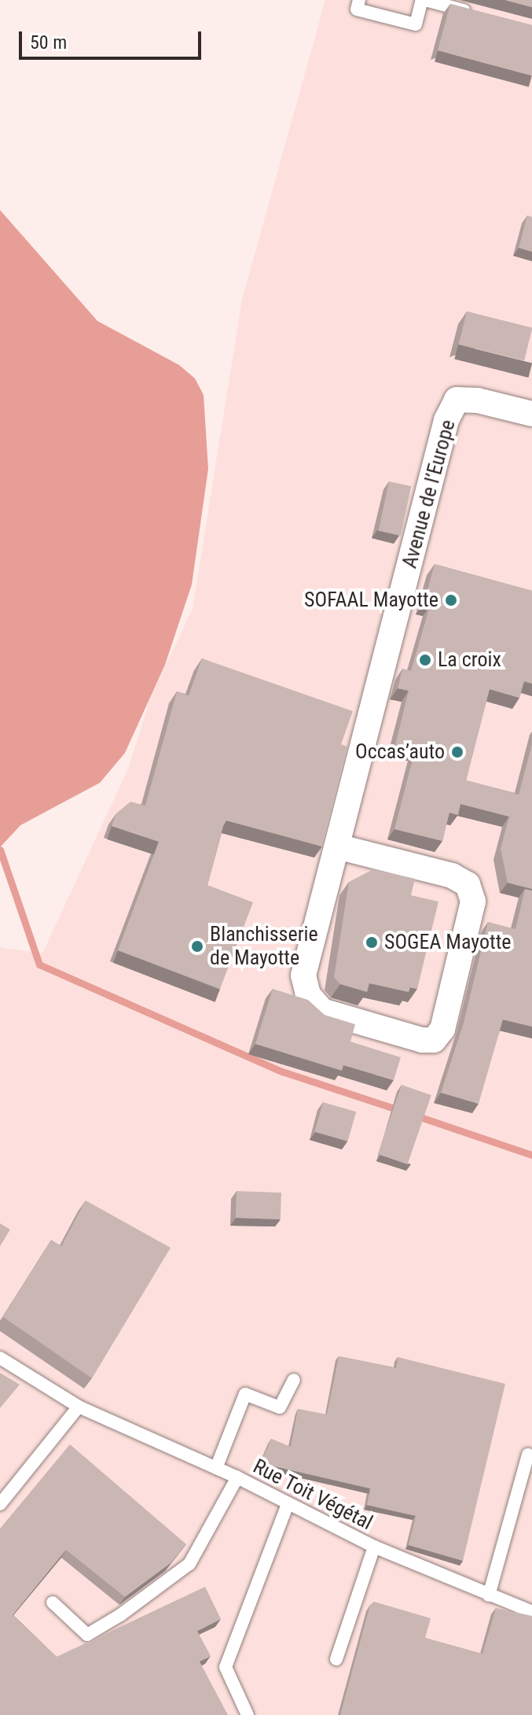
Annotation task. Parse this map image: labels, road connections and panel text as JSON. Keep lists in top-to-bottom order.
{
  "streets": {
    "street": ["Avenue de l’Europe"],
    "lane": ["Rue Toit Végétal"]
  },
  "places": [
    "SOFAAL Mayotte",
    "La croix",
    "Occas’auto",
    "SOGEA Mayotte",
    "Blanchisserie de Mayotte"
  ],
  "scale_bar": "50 m"
}
